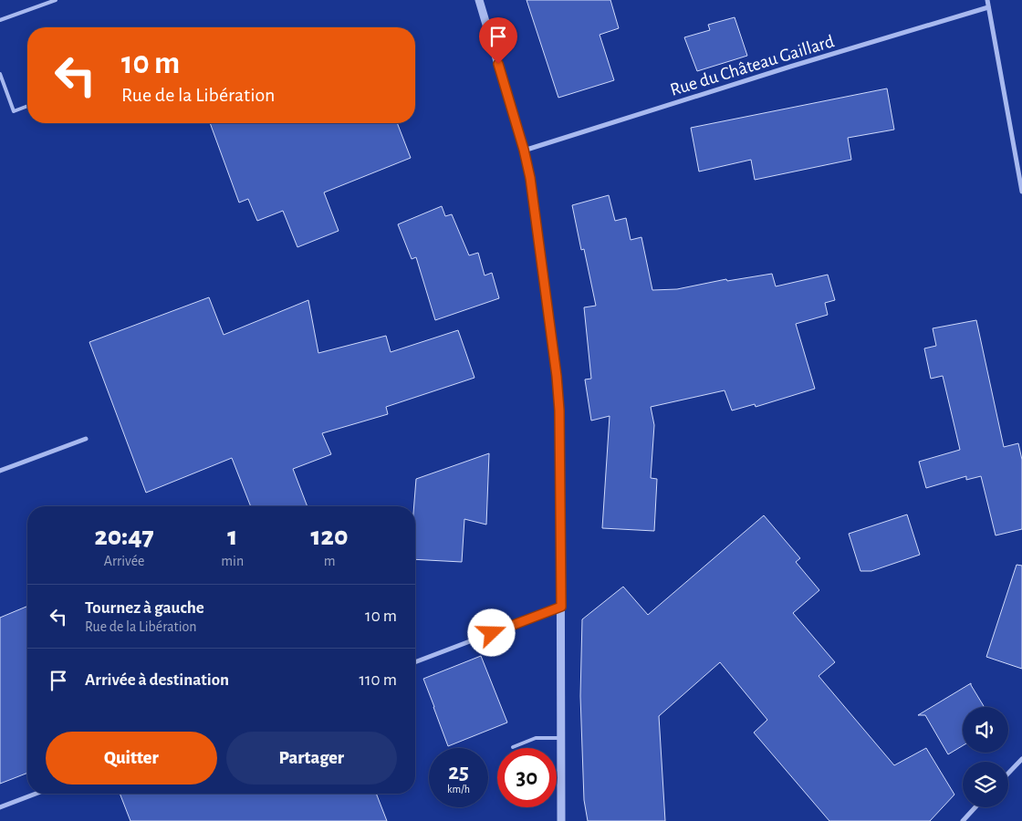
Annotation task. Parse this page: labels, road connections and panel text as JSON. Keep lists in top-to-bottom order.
{
  "streets": {
    "street": ["Rue du Château Gaillard"]
  },
  "page": {
    "turn": ["10 m", "Rue de la Libération"],
    "eta": [
      "20:47",
      "Arrivée",
      "1",
      "min",
      "120",
      "m"
    ],
    "list": [
      {
        "name": "Tournez à gauche",
        "note": "Rue de la Libération",
        "value": "10 m"
      },
      {
        "name": "Arrivée à destination",
        "value": "110 m"
      }
    ],
    "buttons": ["Quitter", "Partager"],
    "speed": "25 km/h",
    "limit": "30"
  }
}
